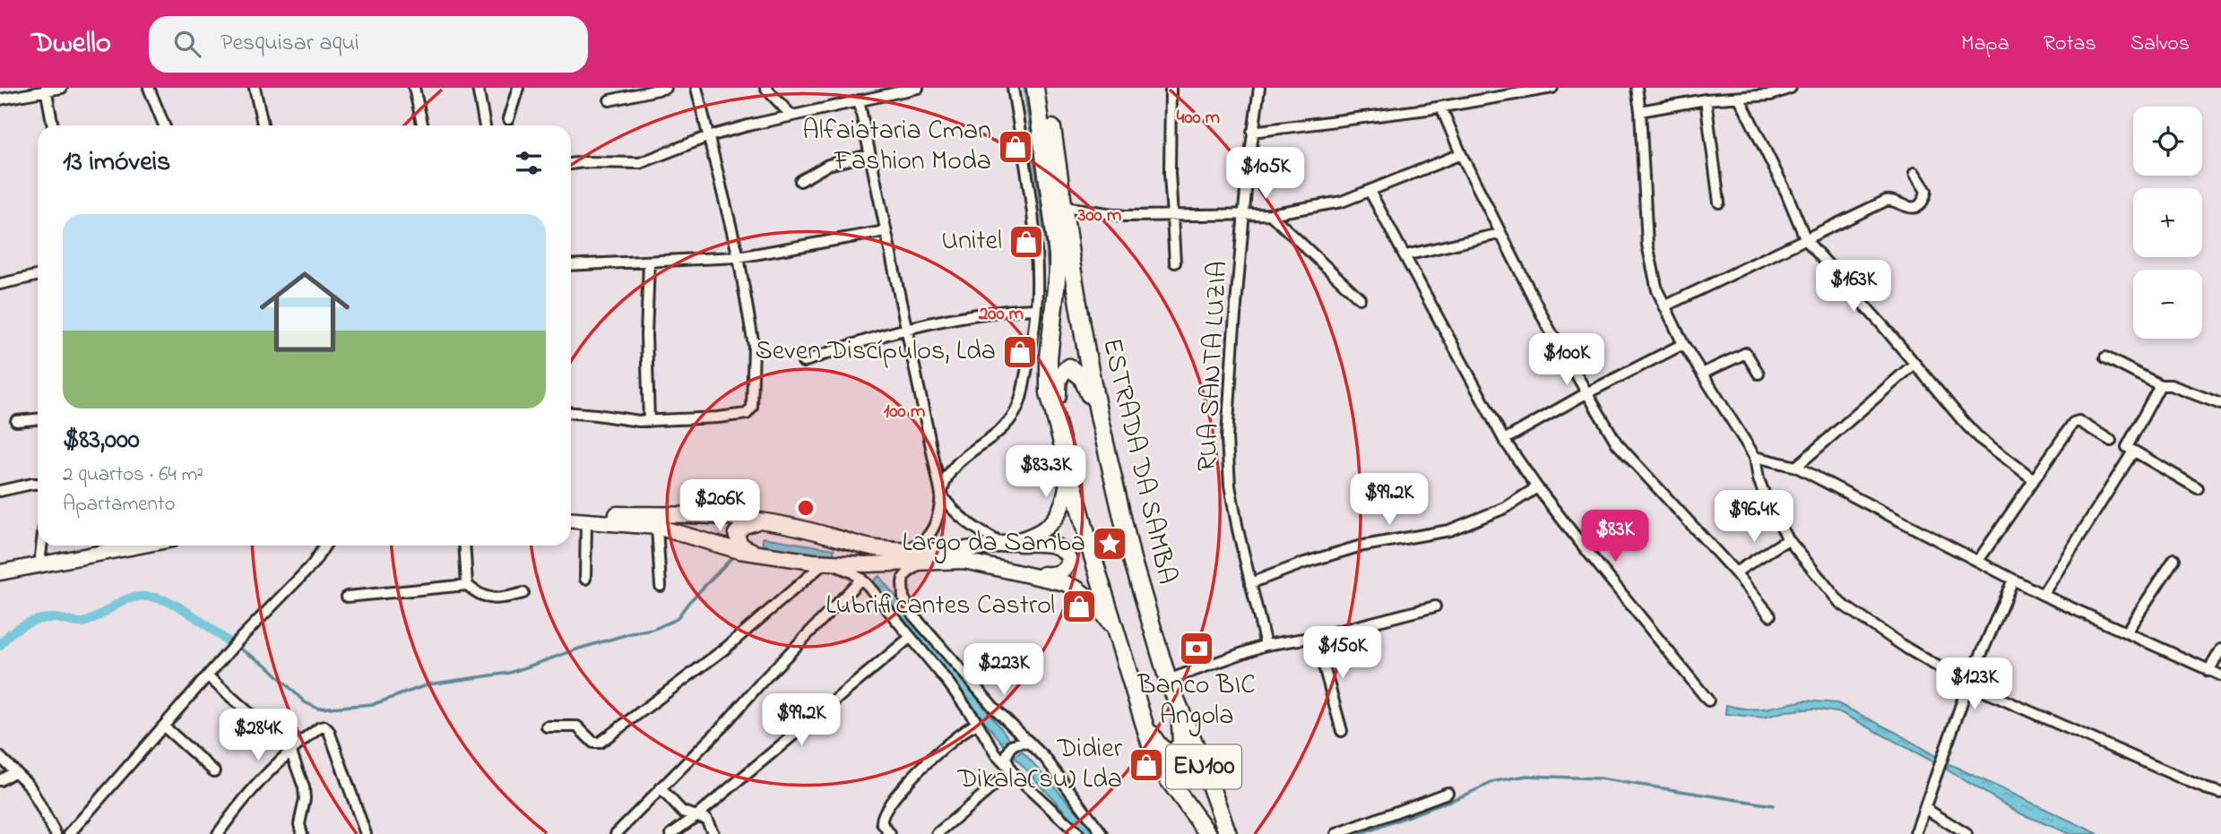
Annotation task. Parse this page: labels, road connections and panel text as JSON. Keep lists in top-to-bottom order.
{
  "streets": {
    "main road": ["ESTRADA DA SAMBA", "EN100"],
    "street": ["RUA SANTA LUZIA"]
  },
  "places": {
    "shop": [
      "Alfaiataria Cman Fashion Moda",
      "Unitel",
      "Seven Discípulos, Lda",
      "Lubrificantes Castrol",
      "Didier Dikala(su) Lda"
    ],
    "place": ["Largo da Samba"],
    "bank": ["Banco BIC Angola"]
  },
  "page": {
    "header": "Dwello",
    "search": "Pesquisar aqui",
    "nav": ["Mapa", "Rotas", "Salvos"],
    "map_buttons": ["+", "−"],
    "heading": "13 imóveis",
    "price": [
      "$105K",
      "$163K",
      "$100K",
      "$83.3K",
      "$99.2K",
      "$206K",
      "$96.4K",
      "$83K",
      "$150K",
      "$223K",
      "$123K",
      "$99.2K",
      "$284K"
    ],
    "list": [
      {
        "name": "$83,000",
        "note": "2 quartos · 64 m² · Apartamento"
      }
    ]
  },
  "rings": [
    "400 m",
    "300 m",
    "200 m",
    "100 m"
  ]
}
